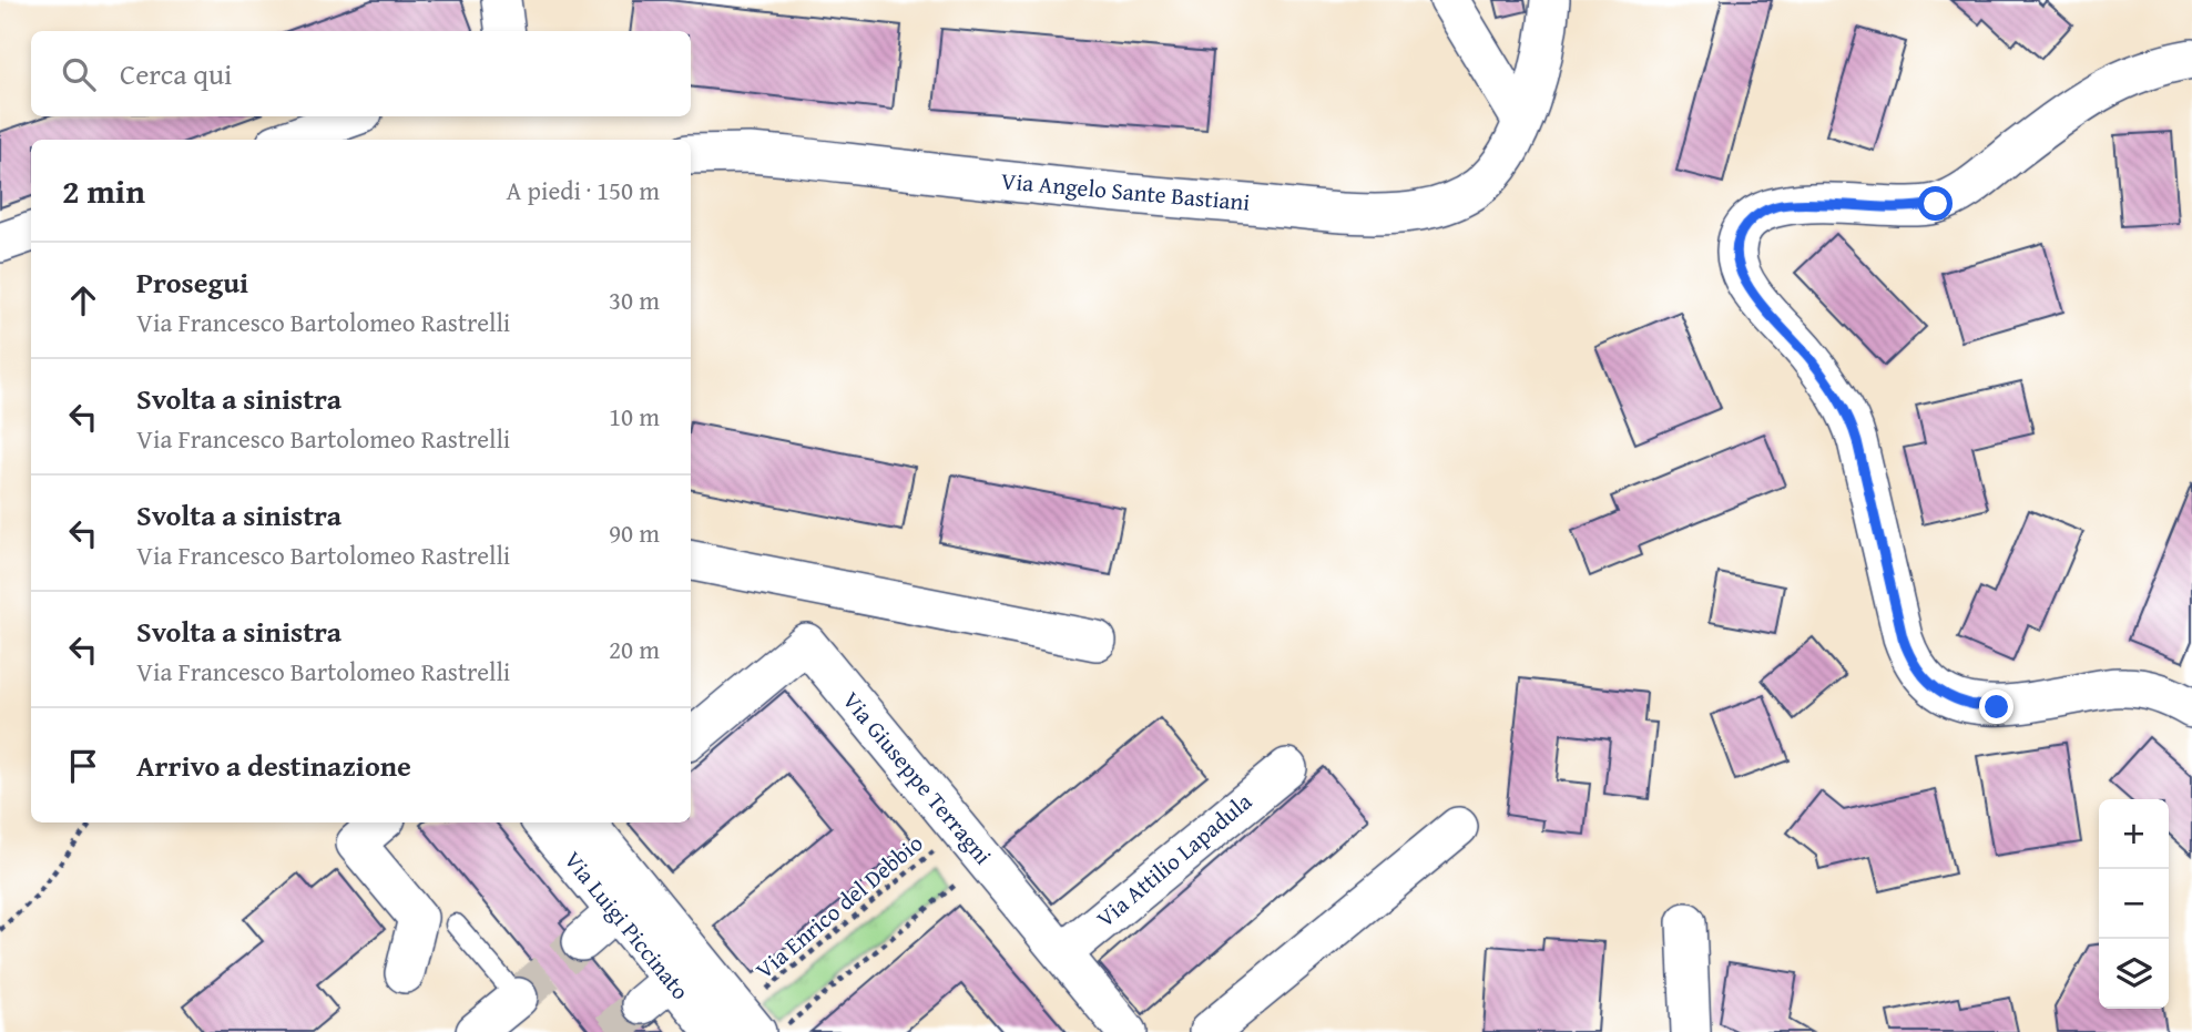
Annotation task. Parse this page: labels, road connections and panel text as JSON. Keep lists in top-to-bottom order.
{
  "streets": {
    "street": [
      "Via Angelo Sante Bastiani",
      "Via Giuseppe Terragni",
      "Via Attilio Lapadula",
      "Via Luigi Piccinato"
    ],
    "path": ["Via Enrico del Debbio"]
  },
  "crossings": [
    ["Via Giuseppe Terragni", "Via Attilio Lapadula"],
    ["Via Giuseppe Terragni", "Via Enrico del Debbio"],
    ["Via Enrico del Debbio", "Via Luigi Piccinato"]
  ],
  "page": {
    "search": "Cerca qui",
    "heading": ["2 min", "A piedi · 150 m"],
    "list": [
      ["Prosegui", "Via Francesco Bartolomeo Rastrelli", "30 m"],
      ["Svolta a sinistra", "Via Francesco Bartolomeo Rastrelli", "10 m"],
      ["Svolta a sinistra", "Via Francesco Bartolomeo Rastrelli", "90 m"],
      ["Svolta a sinistra", "Via Francesco Bartolomeo Rastrelli", "20 m"],
      "Arrivo a destinazione"
    ],
    "map_buttons": ["+", "−"]
  }
}
